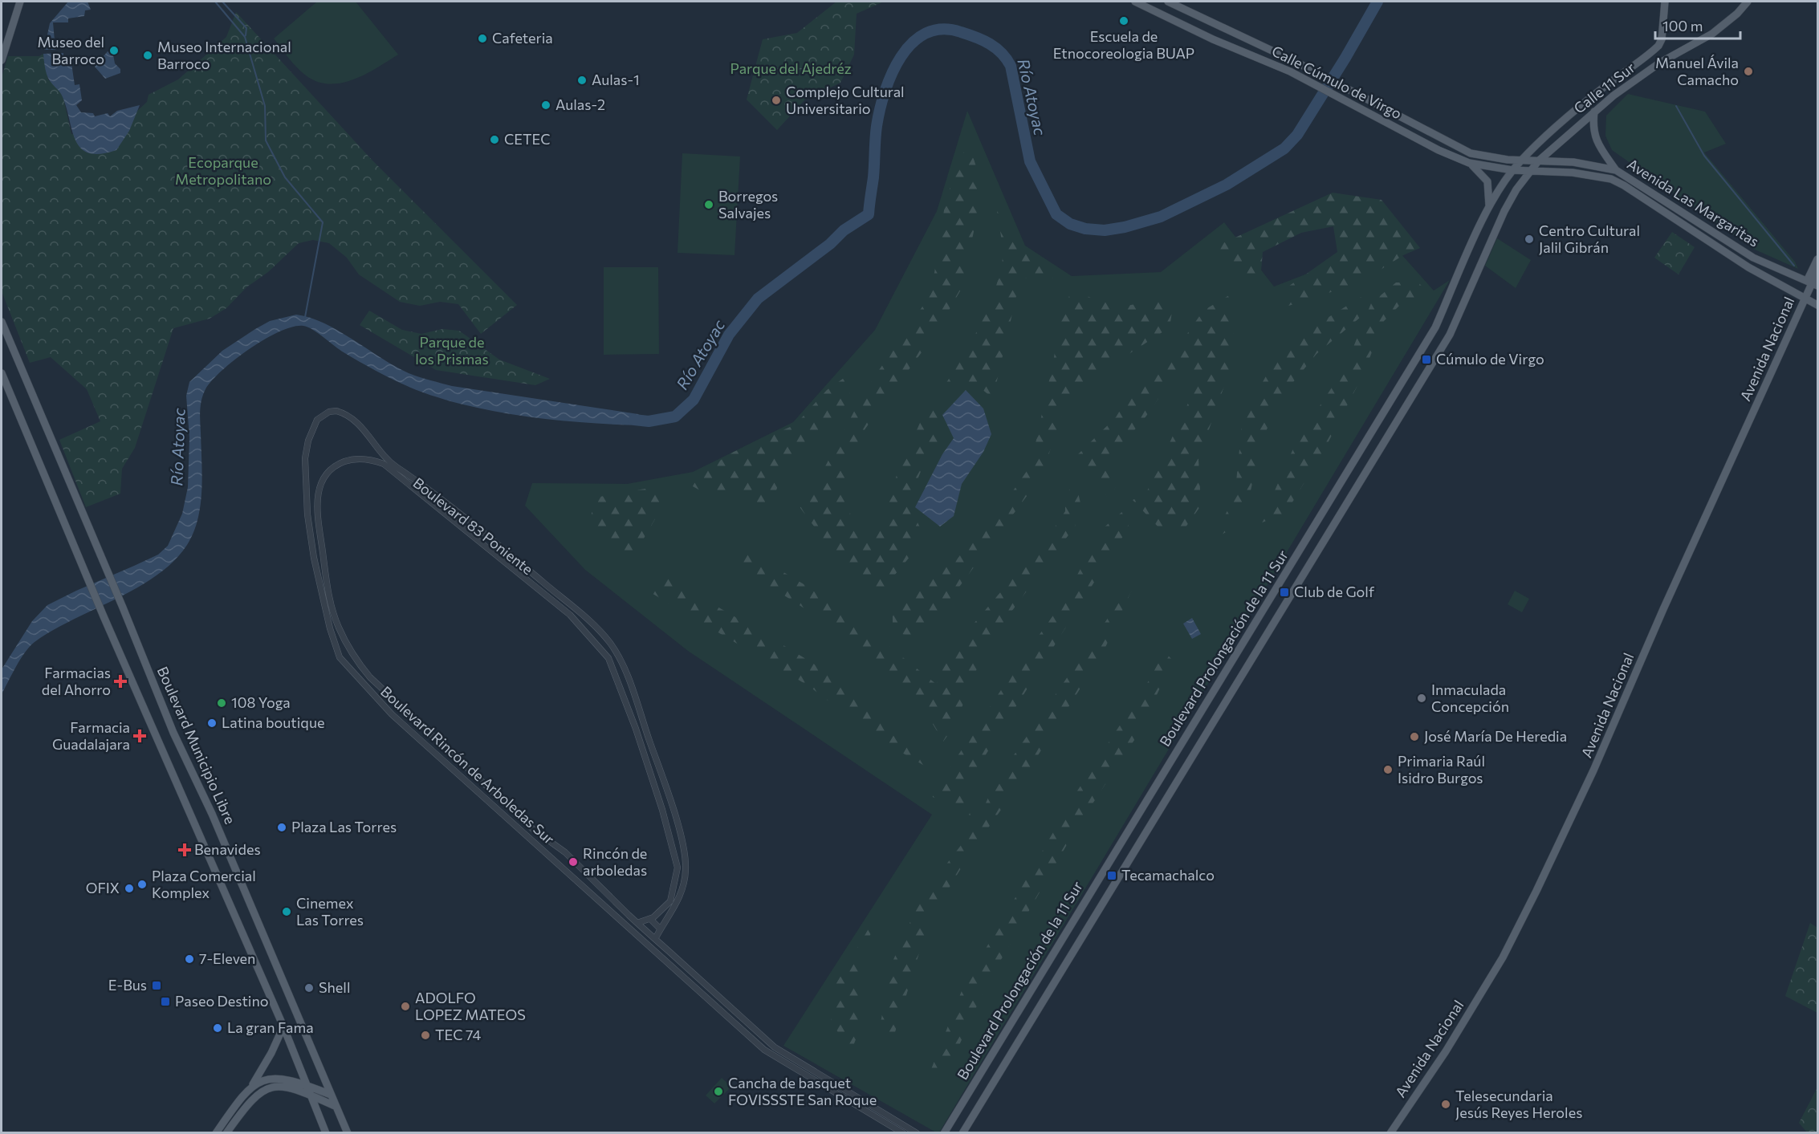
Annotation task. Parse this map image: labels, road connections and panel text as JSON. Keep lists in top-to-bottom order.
{
  "streets": {
    "main road": [
      "Calle Cúmulo de Virgo",
      "Calle 11 Sur",
      "Avenida Las Margaritas",
      "Avenida Nacional",
      "Boulevard Prolongación de la 11 Sur",
      "Boulevard Municipio Libre"
    ],
    "street": ["Boulevard 83 Poniente", "Boulevard Rincón de Arboledas Sur"]
  },
  "crossings": [
    ["Calle Cúmulo de Virgo", "Calle 11 Sur"],
    ["Calle Cúmulo de Virgo", "Avenida Las Margaritas"],
    ["Calle Cúmulo de Virgo", "Boulevard Prolongación de la 11 Sur"],
    ["Calle 11 Sur", "Avenida Las Margaritas"],
    ["Calle 11 Sur", "Boulevard Prolongación de la 11 Sur"],
    ["Avenida Las Margaritas", "Avenida Nacional"],
    ["Avenida Las Margaritas", "Boulevard Prolongación de la 11 Sur"],
    ["Boulevard 83 Poniente", "Boulevard Rincón de Arboledas Sur"]
  ],
  "water": ["Río Atoyac"],
  "parks": ["Parque del Ajedréz", "Ecoparque Metropolitano", "Parque de los Prismas"],
  "places": {
    "other": [
      "Escuela de Etnocoreologia BUAP",
      "Cafeteria",
      "Museo del Barroco",
      "Museo Internacional Barroco",
      "Manuel Ávila Camacho",
      "Aulas-1",
      "Complejo Cultural Universitario",
      "Aulas-2",
      "CETEC",
      "Borregos Salvajes",
      "Centro Cultural Jalil Gibrán",
      "Inmaculada Concepción",
      "108 Yoga",
      "Latina boutique",
      "José María De Heredia",
      "Primaria Raúl Isidro Burgos",
      "Plaza Las Torres",
      "Rincón de arboledas",
      "Plaza Comercial Komplex",
      "OFIX",
      "Cinemex Las Torres",
      "7-Eleven",
      "Shell",
      "ADOLFO LOPEZ MATEOS",
      "La gran Fama",
      "TEC 74",
      "Cancha de basquet FOVISSSTE San Roque",
      "Telesecundaria Jesús Reyes Heroles"
    ],
    "transit": [
      "Cúmulo de Virgo",
      "Club de Golf",
      "Tecamachalco",
      "E-Bus",
      "Paseo Destino"
    ],
    "health": ["Farmacias del Ahorro", "Farmacia Guadalajara", "Benavides"]
  },
  "scale_bar": "100 m"
}
